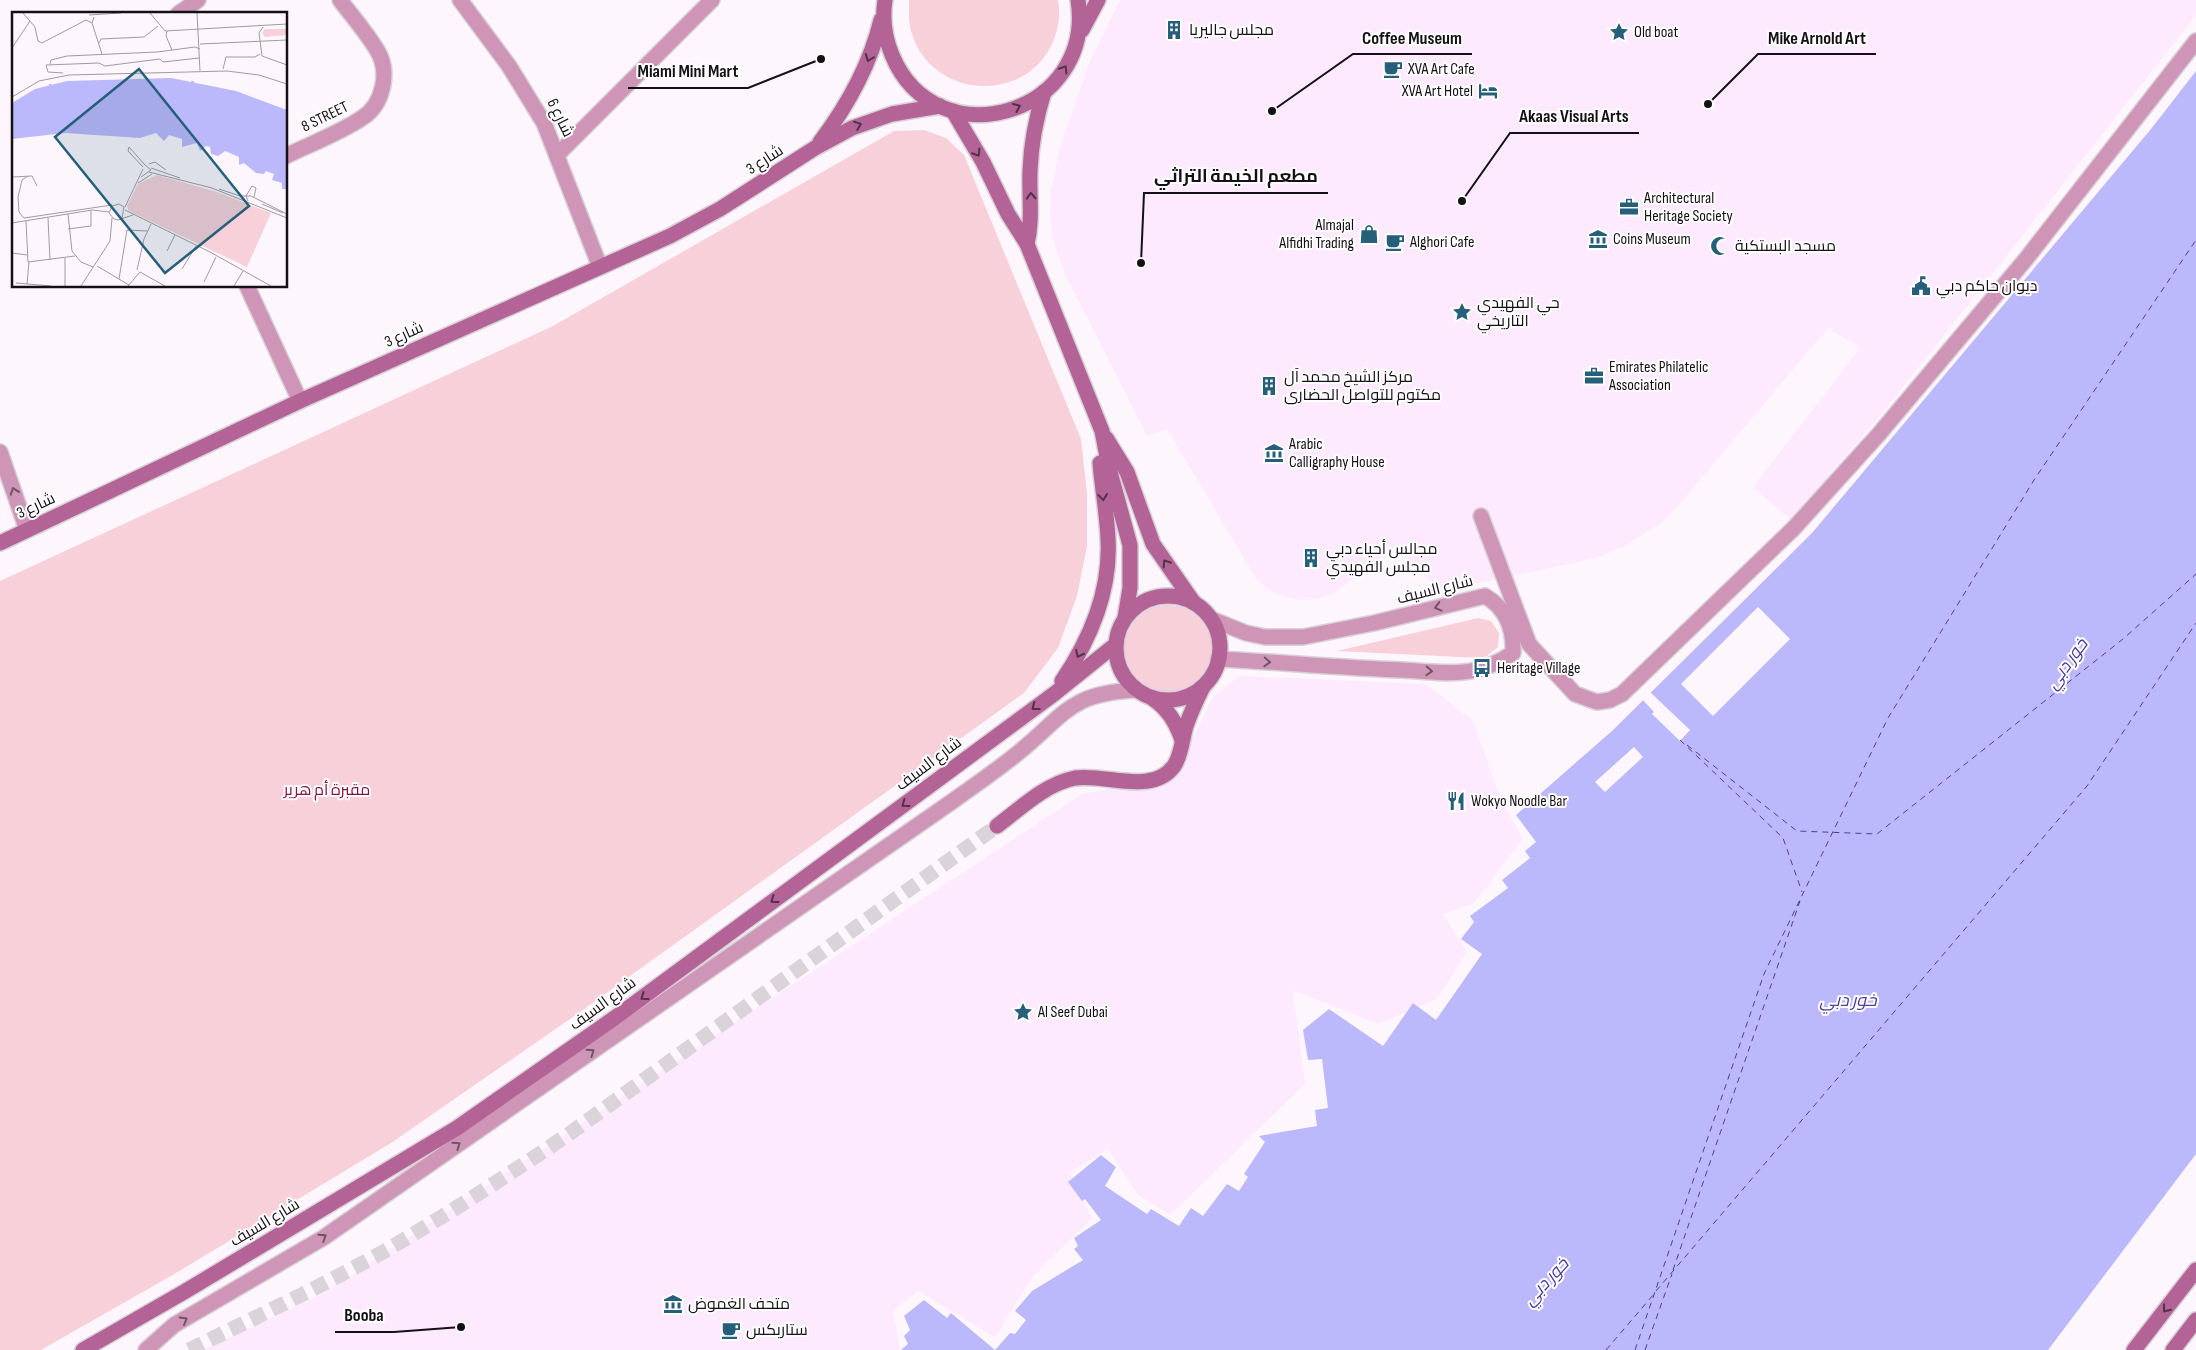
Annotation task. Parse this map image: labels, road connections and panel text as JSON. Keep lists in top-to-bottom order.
{
  "streets": {
    "street": [
      "8 STREET",
      "شارع 6",
      "شارع 3",
      "شارع السيف"
    ]
  },
  "crossings": [
    ["شارع 6", "شارع 3"]
  ],
  "water": ["خور دبي"],
  "parks": ["مقبرة أم هرير"],
  "places": {
    "building": ["مجلس جاليريا", "مركز الشيخ محمد آل مكتوم للتواصل الحضارى", "مجالس أحياء دبي مجلس الفهيدي"],
    "place": ["Old boat", "حي الفهيدي التاريخي", "Al Seef Dubai"],
    "other": [
      "Miami Mini Mart",
      "Mike Arnold Art",
      "Coffee Museum",
      "Akaas Visual Arts",
      "مطعم الخيمة التراثي",
      "Booba"
    ],
    "cafe": ["XVA Art Cafe", "Alghori Cafe", "ستاربكس"],
    "hotel": ["XVA Art Hotel"],
    "office": ["Architectural Heritage Society", "Emirates Philatelic Association"],
    "shop": ["Almajal Alfidhi Trading"],
    "museum": ["Coins Museum", "Arabic Calligraphy House", "متحف الغموض"],
    "mosque": ["مسجد البستكية"],
    "public building": ["ديوان حاكم دبي"],
    "bus stop": ["Heritage Village"],
    "restaurant": ["Wokyo Noodle Bar"]
  }
}
